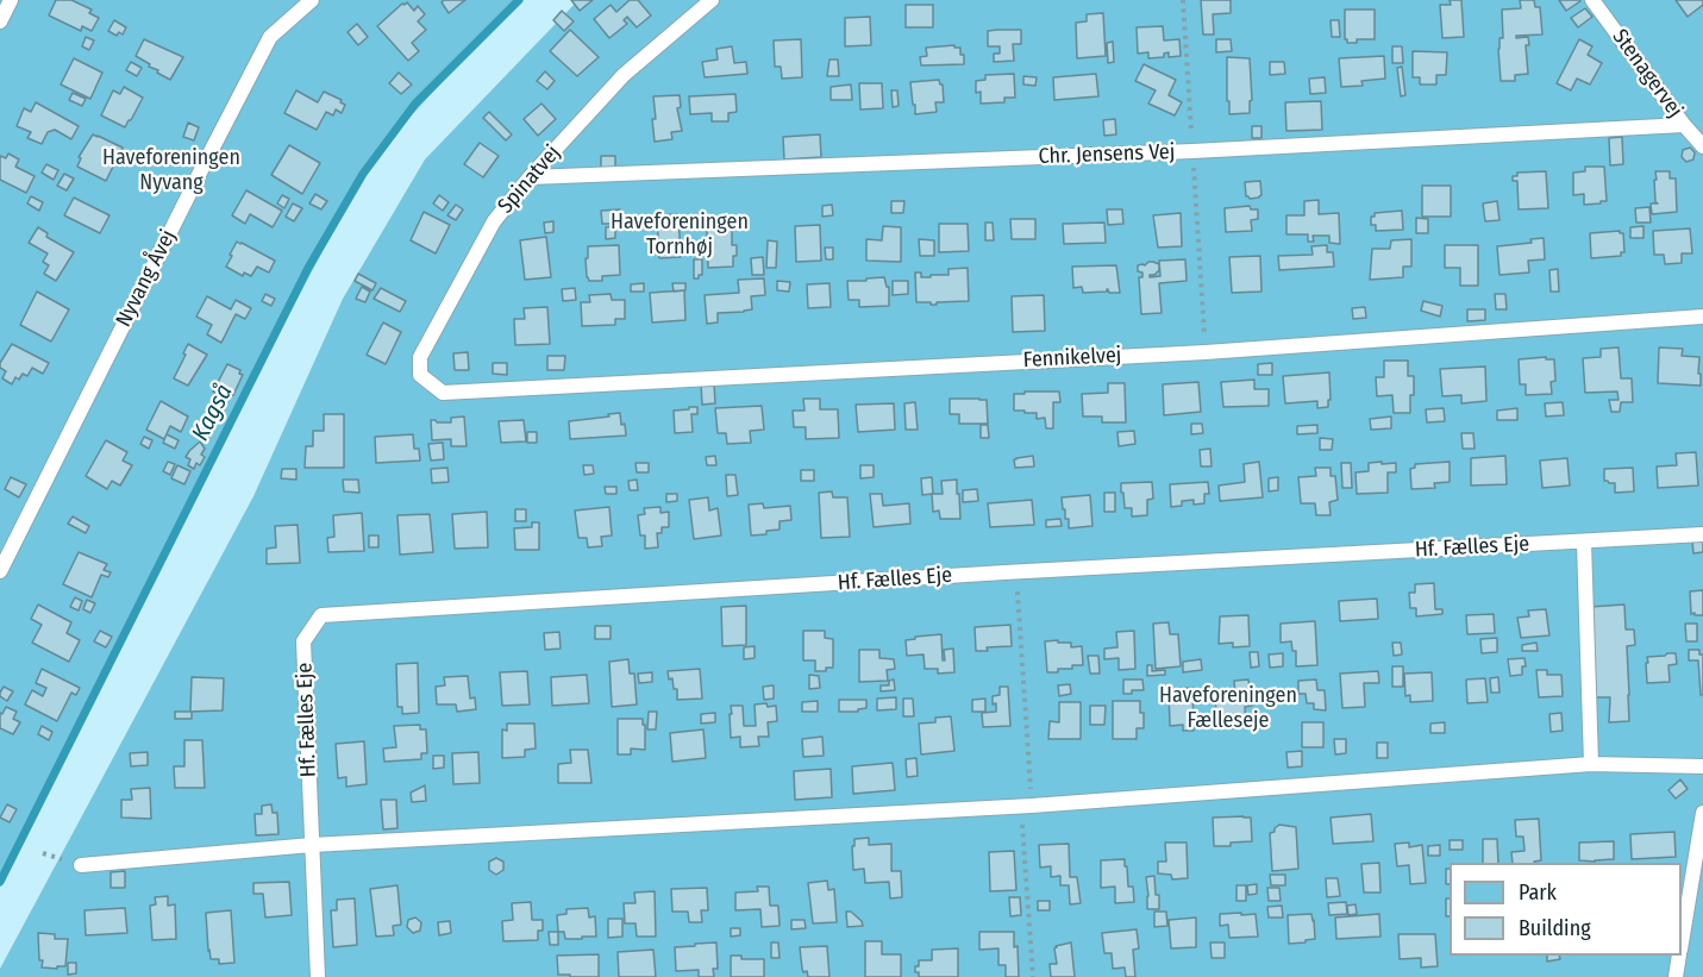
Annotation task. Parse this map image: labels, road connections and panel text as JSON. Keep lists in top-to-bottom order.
{
  "streets": {
    "lane": [
      "Stenagervej",
      "Chr. Jensens Vej",
      "Spinatvej",
      "Nyvang Åvej",
      "Fennikelvej",
      "Hf. Fælles Eje"
    ]
  },
  "crossings": [
    ["Stenagervej", "Chr. Jensens Vej"],
    ["Chr. Jensens Vej", "Spinatvej"],
    ["Spinatvej", "Fennikelvej"]
  ],
  "water": ["Kagså"],
  "parks": ["Haveforeningen Nyvang", "Haveforeningen Tornhøj", "Haveforeningen Fælleseje"],
  "legend": ["Park", "Building"]
}
